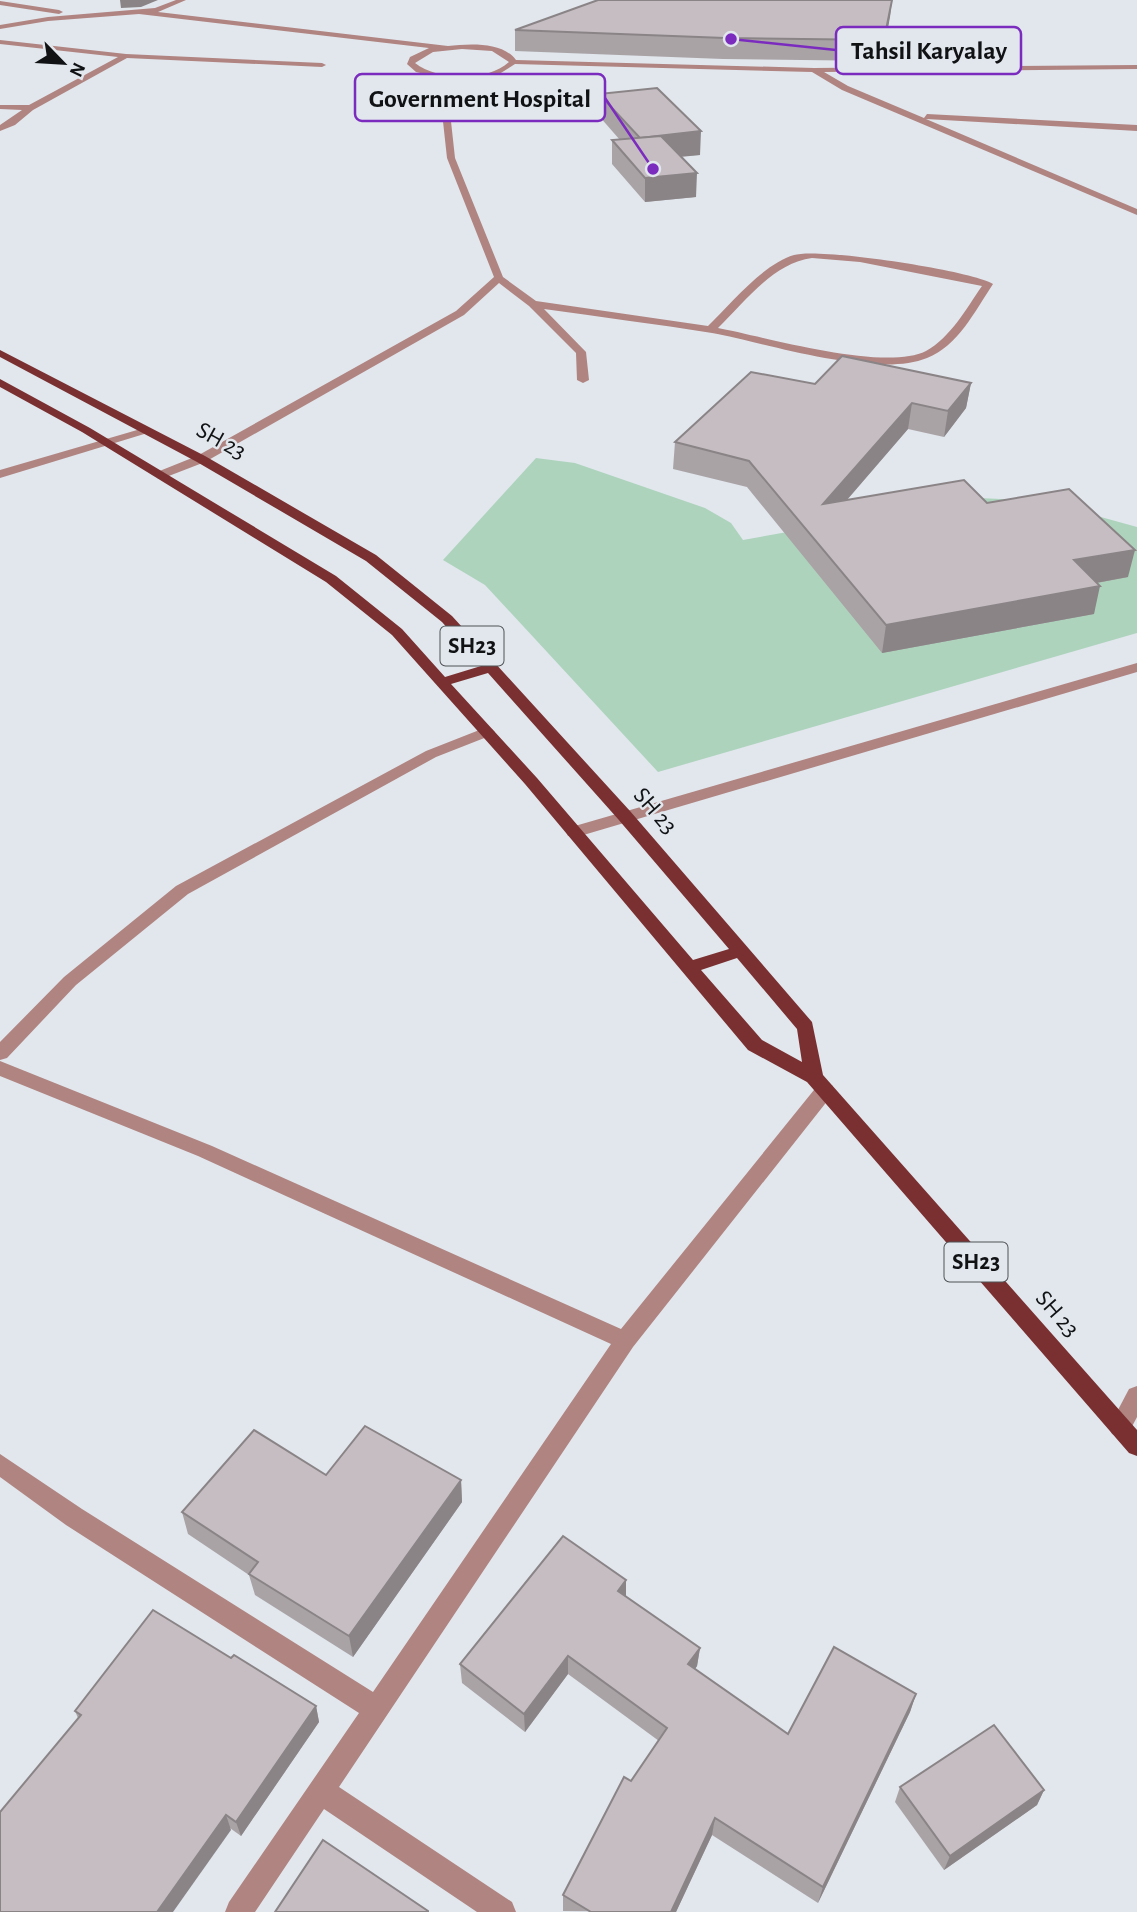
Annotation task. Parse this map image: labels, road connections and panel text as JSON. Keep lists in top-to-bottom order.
{
  "streets": {
    "main road": ["SH 23", "SH23"]
  },
  "places": ["Tahsil Karyalay", "Government Hospital"],
  "north": "bottom right"
}
